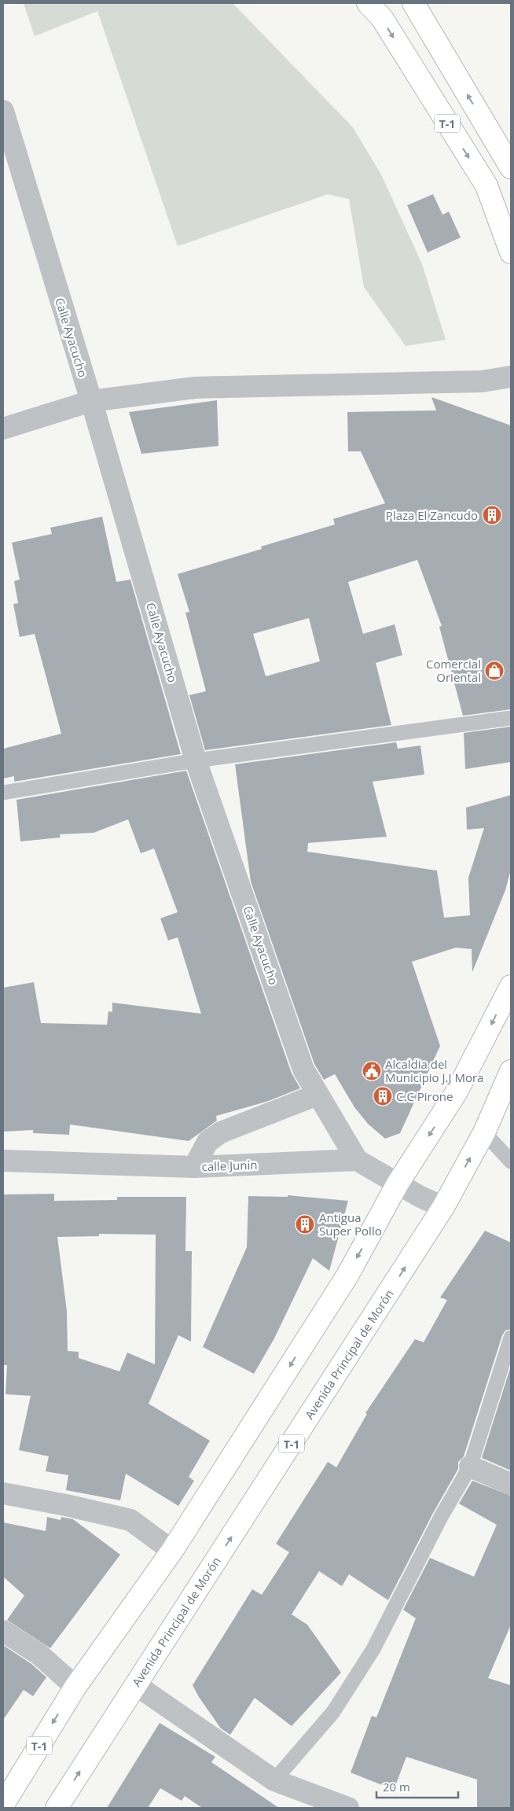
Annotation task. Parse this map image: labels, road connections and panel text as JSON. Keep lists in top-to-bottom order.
{
  "streets": {
    "main road": ["T-1", "Avenida Principal de Morón"],
    "street": ["Calle Ayacucho", "calle Junin"]
  },
  "crossings": [
    ["Calle Ayacucho", "calle Junin"]
  ],
  "places": {
    "building": ["Plaza El Zancudo", "C.C Pirone", "Antigua Super Pollo"],
    "shop": ["Comercial Oriental"],
    "public building": ["Alcaldia del Municipio J.J Mora"]
  },
  "scale_bar": "20 m"
}
